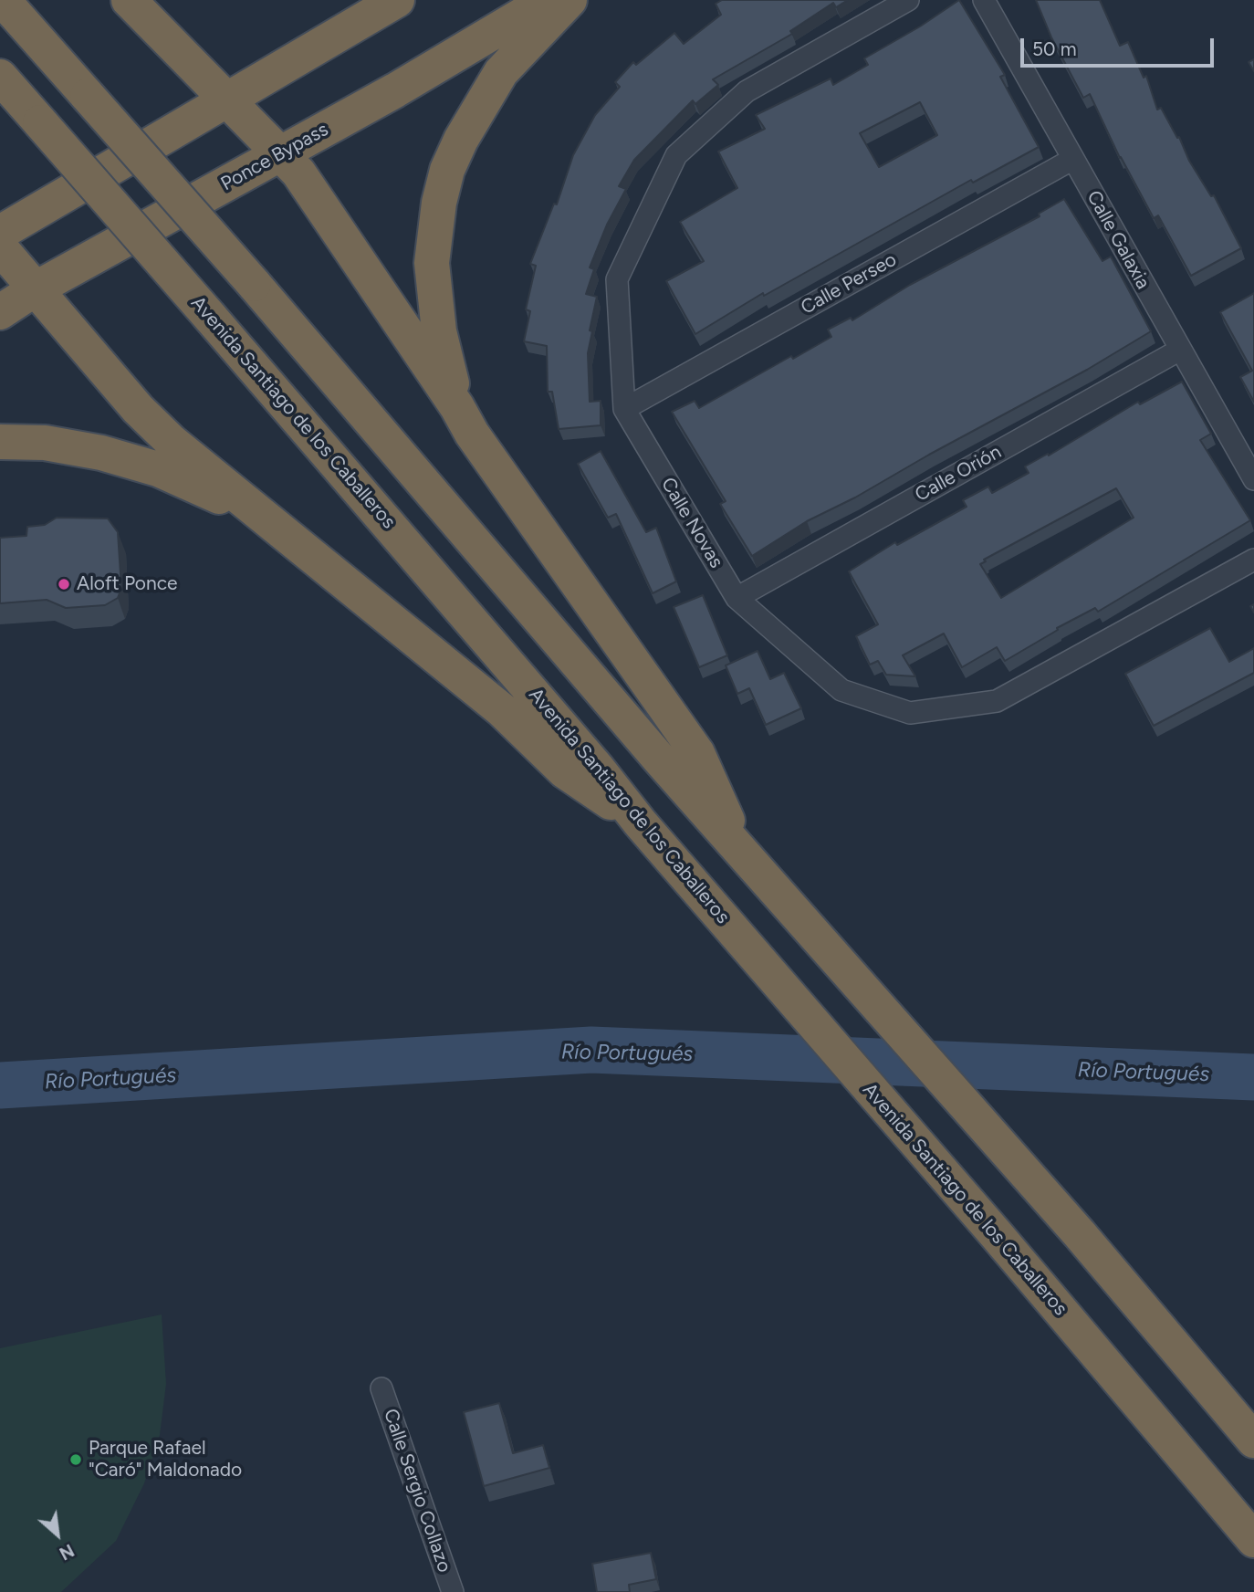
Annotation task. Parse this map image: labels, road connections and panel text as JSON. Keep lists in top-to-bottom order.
{
  "streets": {
    "highway": ["Ponce Bypass", "Avenida Santiago de los Caballeros"],
    "street": [
      "Calle Galaxia",
      "Calle Perseo",
      "Calle Orión",
      "Calle Novas",
      "Calle Sergio Collazo"
    ]
  },
  "crossings": [
    ["Calle Galaxia", "Calle Perseo"],
    ["Calle Galaxia", "Calle Orión"],
    ["Calle Perseo", "Calle Novas"],
    ["Calle Orión", "Calle Novas"]
  ],
  "water": ["Río Portugués"],
  "places": ["Aloft Ponce", "Parque Rafael \"Caró\" Maldonado"],
  "scale_bar": "50 m",
  "north": "bottom right"
}
